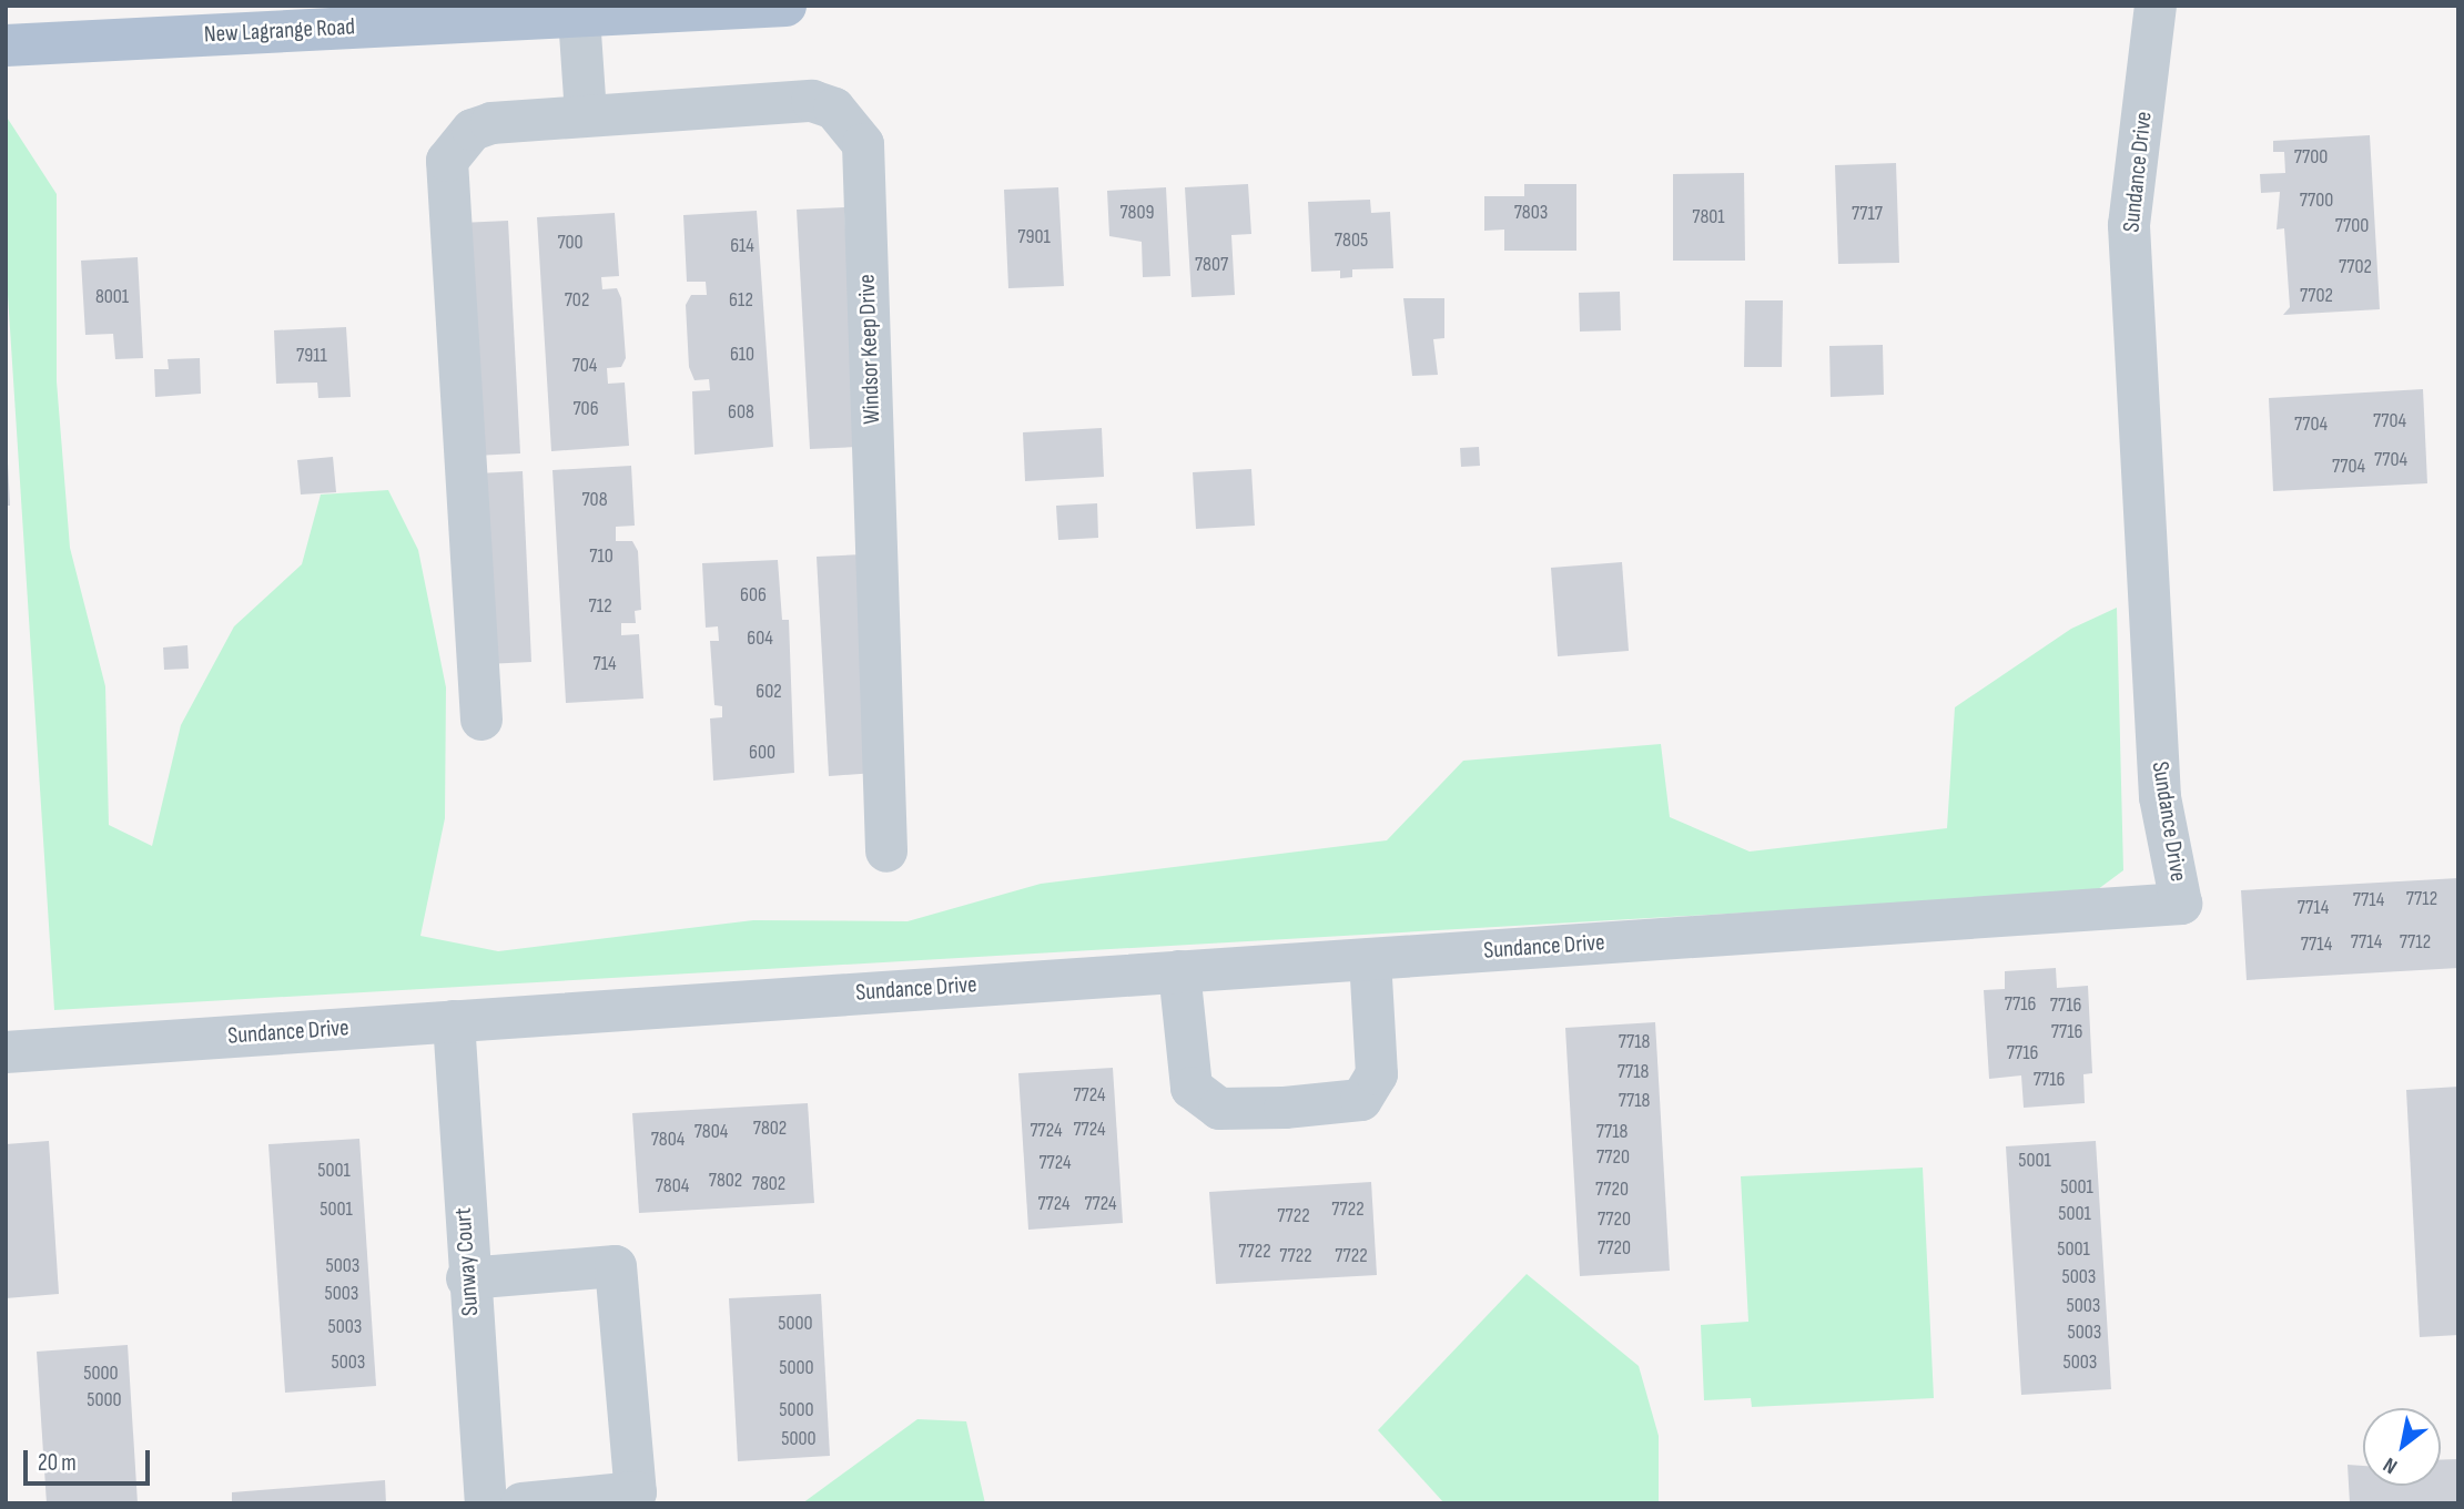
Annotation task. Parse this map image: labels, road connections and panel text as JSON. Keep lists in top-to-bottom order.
{
  "streets": {
    "main road": ["New Lagrange Road"],
    "street": ["Sundance Drive", "Windsor Keep Drive", "Sunway Court"]
  },
  "crossings": [
    ["Sundance Drive", "Sunway Court"]
  ],
  "house_numbers": [
    "7700",
    "7700",
    "7809",
    "7803",
    "7717",
    "7801",
    "7700",
    "7901",
    "7805",
    "700",
    "614",
    "7807",
    "7702",
    "7702",
    "8001",
    "702",
    "612",
    "610",
    "7911",
    "704",
    "706",
    "608",
    "7704",
    "7704",
    "7704",
    "7704",
    "708",
    "710",
    "606",
    "712",
    "604",
    "714",
    "602",
    "600",
    "7712",
    "7714",
    "7714",
    "7714",
    "7712",
    "7714",
    "7716",
    "7716",
    "7716",
    "7718",
    "7716",
    "7718",
    "7716",
    "7724",
    "7718",
    "7802",
    "7724",
    "7724",
    "7804",
    "7718",
    "7804",
    "7720",
    "5001",
    "7724",
    "5001",
    "7802",
    "7802",
    "7804",
    "5001",
    "7720",
    "7724",
    "7724",
    "5001",
    "7722",
    "5001",
    "7722",
    "7720",
    "7720",
    "5001",
    "7722",
    "7722",
    "7722",
    "5003",
    "5003",
    "5003",
    "5003",
    "5000",
    "5003",
    "5003",
    "5003",
    "5003",
    "5000",
    "5000",
    "5000",
    "5000",
    "5000"
  ],
  "scale_bar": "20 m",
  "north": "bottom left"
}
